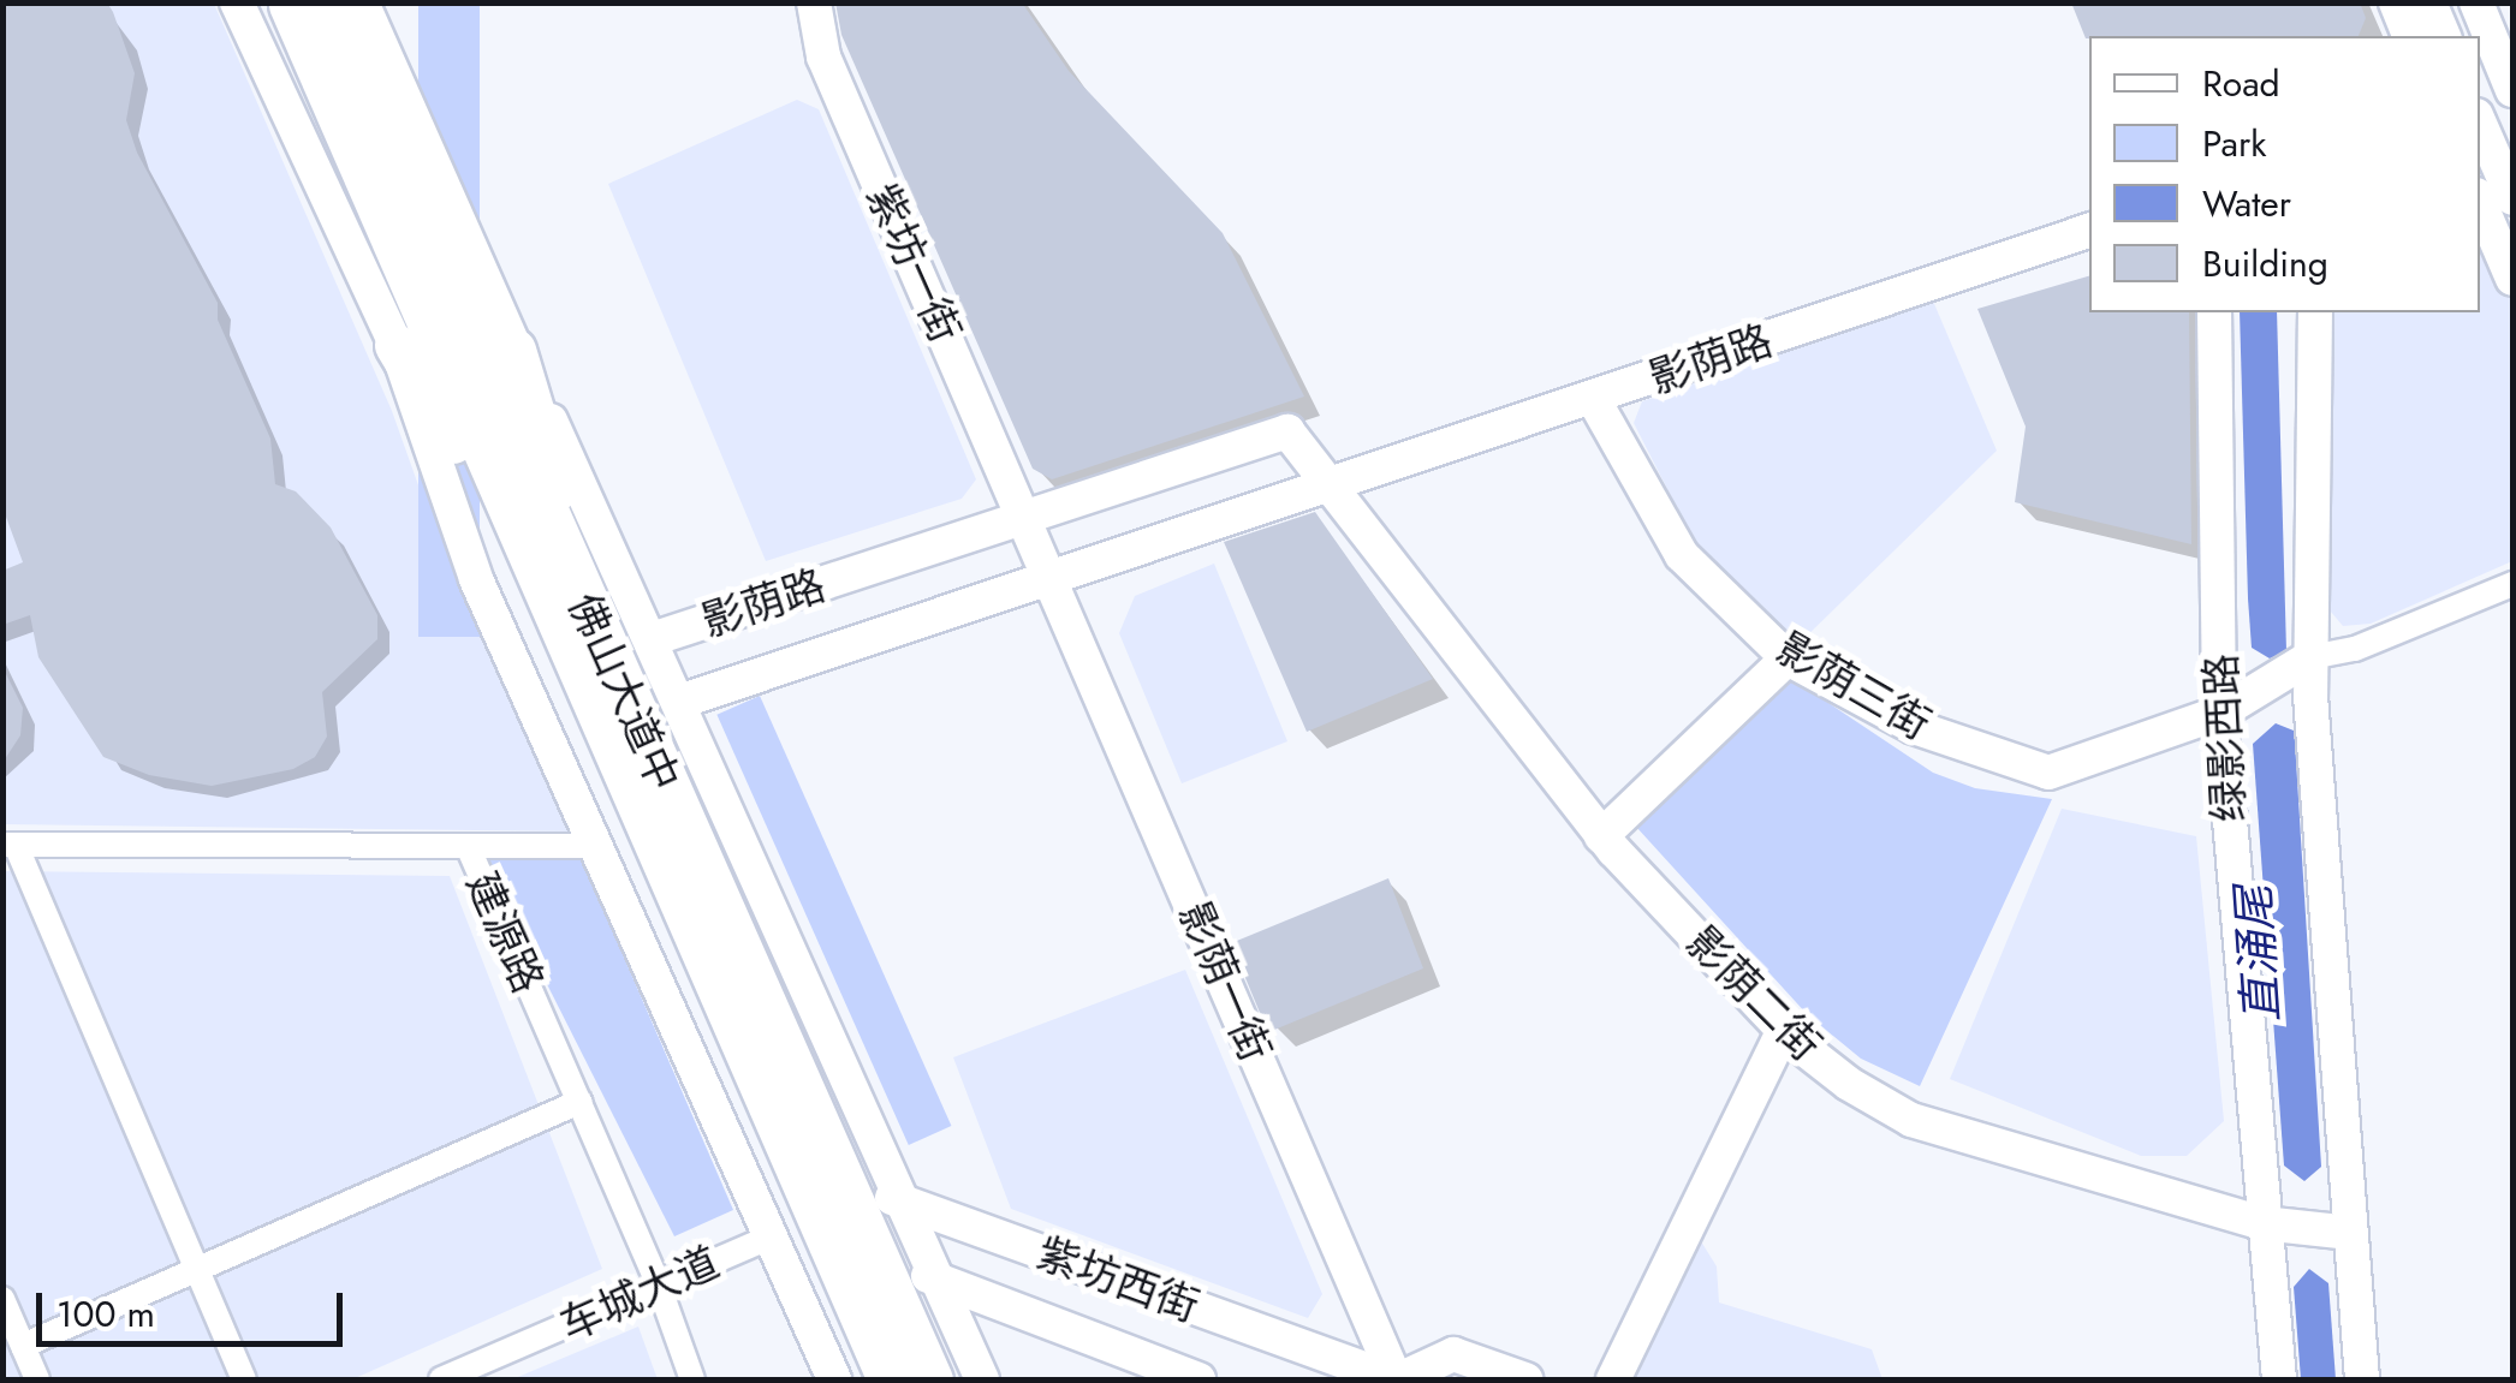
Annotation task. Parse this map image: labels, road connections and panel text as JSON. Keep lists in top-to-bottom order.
{
  "streets": {
    "highway": ["佛山大道中"],
    "street": [
      "紫坊一街",
      "影荫路",
      "影荫三街",
      "绿影西路",
      "建源路",
      "影荫一街",
      "影荫二街",
      "紫坊西街",
      "车城大道"
    ]
  },
  "crossings": [
    ["紫坊一街", "影荫路"],
    ["紫坊一街", "影荫一街"],
    ["影荫路", "影荫三街"],
    ["影荫路", "佛山大道中"],
    ["影荫路", "影荫一街"],
    ["影荫路", "影荫二街"],
    ["影荫三街", "绿影西路"],
    ["佛山大道中", "紫坊西街"],
    ["绿影西路", "影荫二街"],
    ["建源路", "车城大道"],
    ["影荫一街", "紫坊西街"]
  ],
  "water": ["直涌尾"],
  "legend": [
    "Road",
    "Park",
    "Water",
    "Building"
  ],
  "scale_bar": "100 m"
}
